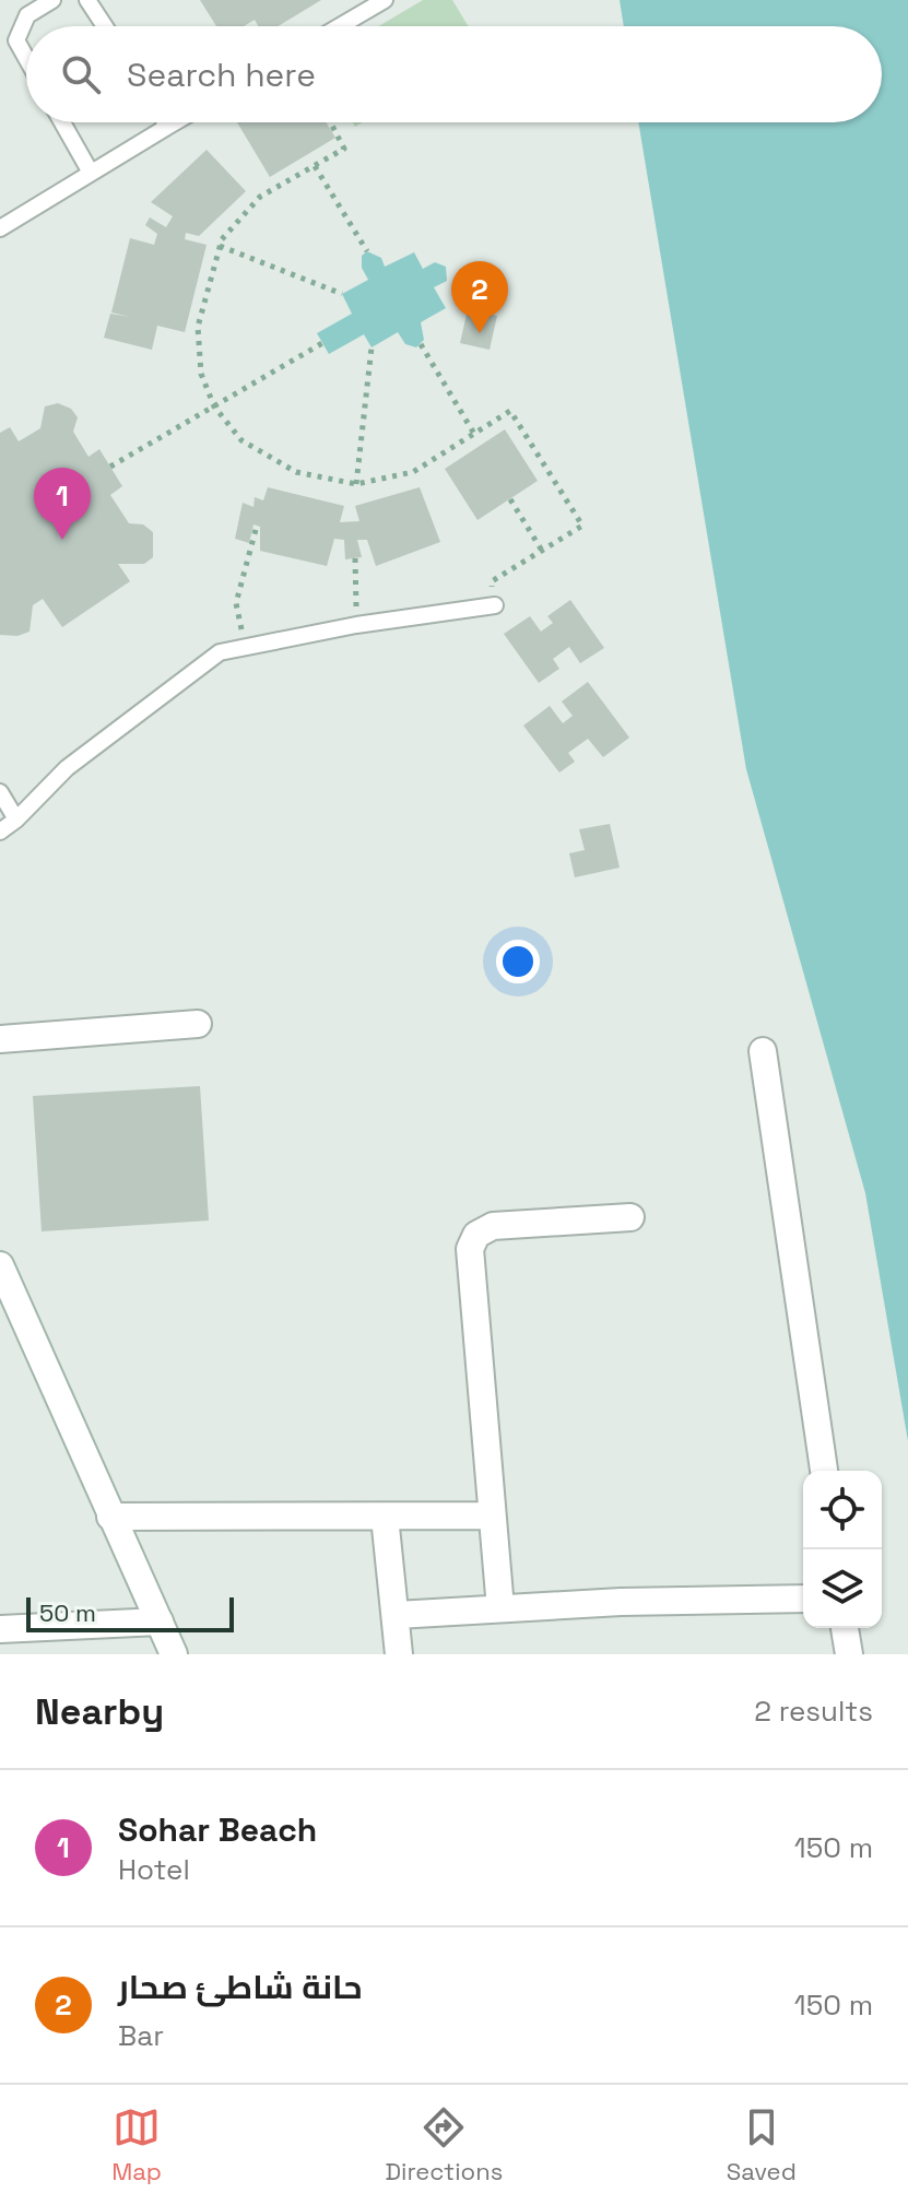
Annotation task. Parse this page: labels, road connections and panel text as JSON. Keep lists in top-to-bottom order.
{
  "scale_bar": "50 m",
  "page": {
    "search": "Search here",
    "pins": ["2", "1"],
    "scale": "50 m",
    "heading": ["Nearby", "2 results"],
    "list": [
      {
        "mark": "1",
        "name": "Sohar Beach",
        "note": "Hotel",
        "value": "150 m"
      },
      {
        "mark": "2",
        "name": "حانة شاطئ صحار",
        "note": "Bar",
        "value": "150 m"
      }
    ],
    "nav": ["Map", "Directions", "Saved"]
  }
}
